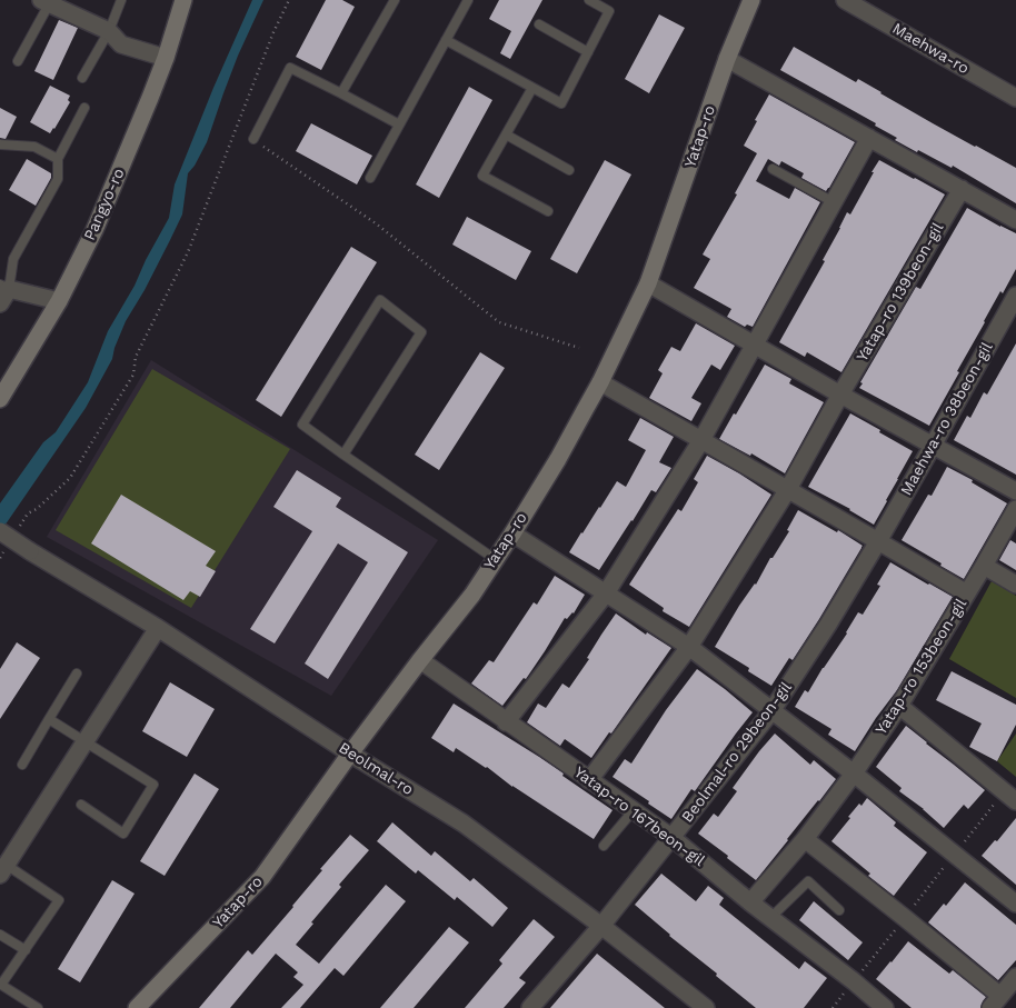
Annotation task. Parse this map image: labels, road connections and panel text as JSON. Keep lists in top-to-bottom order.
{
  "streets": {
    "street": [
      "Maehwa-ro",
      "Yatap-ro",
      "Pangyo-ro",
      "Yatap-ro 139beon-gil",
      "Maehwa-ro 38beon-gil",
      "Yatap-ro 153beon-gil",
      "Beolmal-ro 29beon-gil",
      "Beolmal-ro",
      "Yatap-ro 167beon-gil"
    ]
  },
  "crossings": [
    ["Yatap-ro", "Yatap-ro 153beon-gil"],
    ["Yatap-ro", "Beolmal-ro"],
    ["Yatap-ro", "Yatap-ro 167beon-gil"],
    ["Yatap-ro 139beon-gil", "Yatap-ro 153beon-gil"],
    ["Maehwa-ro 38beon-gil", "Yatap-ro 153beon-gil"],
    ["Maehwa-ro 38beon-gil", "Beolmal-ro 29beon-gil"],
    ["Yatap-ro 153beon-gil", "Beolmal-ro 29beon-gil"],
    ["Yatap-ro 153beon-gil", "Yatap-ro 167beon-gil"],
    ["Beolmal-ro 29beon-gil", "Beolmal-ro"],
    ["Beolmal-ro 29beon-gil", "Yatap-ro 167beon-gil"]
  ]
}
